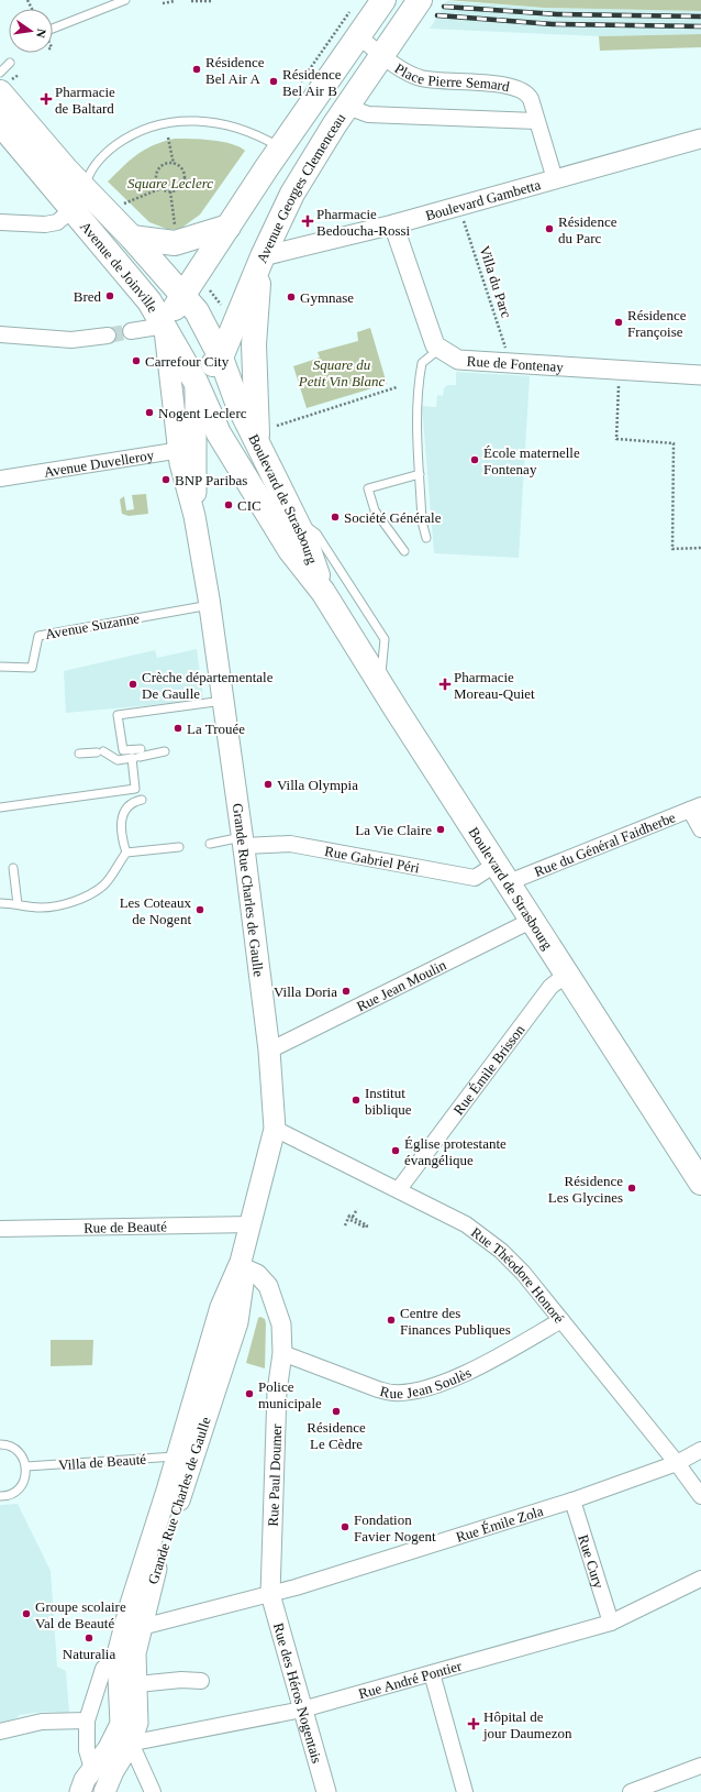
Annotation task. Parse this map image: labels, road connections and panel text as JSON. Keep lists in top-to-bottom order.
{
  "streets": {
    "main road": [
      "Avenue Georges Clemenceau",
      "Avenue de Joinville",
      "Boulevard de Strasbourg",
      "Grande Rue Charles de Gaulle"
    ],
    "street": [
      "Place Pierre Semard",
      "Boulevard Gambetta",
      "Rue de Fontenay",
      "Avenue Duvelleroy",
      "Rue du Général Faidherbe",
      "Rue Gabriel Péri",
      "Rue Jean Moulin",
      "Rue Émile Brisson",
      "Rue de Beauté",
      "Rue Théodore Honoré",
      "Rue Jean Soulès",
      "Rue Paul Doumer",
      "Rue Émile Zola",
      "Rue Cury",
      "Rue André Pontier",
      "Rue des Héros Nogentais"
    ],
    "lane": ["Avenue Suzanne", "Villa de Beauté"],
    "path": ["Villa du Parc"]
  },
  "crossings": [
    ["Place Pierre Semard", "Avenue Georges Clemenceau"],
    ["Place Pierre Semard", "Boulevard Gambetta"],
    ["Avenue Georges Clemenceau", "Boulevard Gambetta"],
    ["Avenue Georges Clemenceau", "Avenue de Joinville"],
    ["Avenue Georges Clemenceau", "Boulevard de Strasbourg"],
    ["Boulevard Gambetta", "Villa du Parc"],
    ["Avenue de Joinville", "Boulevard de Strasbourg"],
    ["Avenue de Joinville", "Grande Rue Charles de Gaulle"],
    ["Villa du Parc", "Rue de Fontenay"],
    ["Avenue Duvelleroy", "Boulevard de Strasbourg"],
    ["Avenue Duvelleroy", "Grande Rue Charles de Gaulle"],
    ["Boulevard de Strasbourg", "Rue du Général Faidherbe"],
    ["Boulevard de Strasbourg", "Rue Gabriel Péri"],
    ["Boulevard de Strasbourg", "Grande Rue Charles de Gaulle"],
    ["Boulevard de Strasbourg", "Rue Jean Moulin"],
    ["Boulevard de Strasbourg", "Rue Émile Brisson"],
    ["Avenue Suzanne", "Grande Rue Charles de Gaulle"],
    ["Rue du Général Faidherbe", "Rue Gabriel Péri"],
    ["Rue Gabriel Péri", "Grande Rue Charles de Gaulle"],
    ["Grande Rue Charles de Gaulle", "Rue Jean Moulin"],
    ["Grande Rue Charles de Gaulle", "Rue de Beauté"],
    ["Grande Rue Charles de Gaulle", "Rue Théodore Honoré"],
    ["Grande Rue Charles de Gaulle", "Villa de Beauté"],
    ["Grande Rue Charles de Gaulle", "Rue Paul Doumer"],
    ["Grande Rue Charles de Gaulle", "Rue Émile Zola"],
    ["Grande Rue Charles de Gaulle", "Rue André Pontier"],
    ["Rue Émile Brisson", "Rue Théodore Honoré"],
    ["Rue Théodore Honoré", "Rue Jean Soulès"],
    ["Rue Théodore Honoré", "Rue Émile Zola"],
    ["Rue Jean Soulès", "Rue Paul Doumer"],
    ["Rue Paul Doumer", "Rue Émile Zola"],
    ["Rue Paul Doumer", "Rue des Héros Nogentais"],
    ["Rue Émile Zola", "Rue Cury"],
    ["Rue Émile Zola", "Rue des Héros Nogentais"],
    ["Rue Cury", "Rue André Pontier"],
    ["Rue André Pontier", "Rue des Héros Nogentais"]
  ],
  "parks": ["Square Leclerc", "Square du Petit Vin Blanc"],
  "places": {
    "other": [
      "Résidence Bel Air A",
      "Résidence Bel Air B",
      "Résidence du Parc",
      "Bred",
      "Gymnase",
      "Résidence Françoise",
      "Carrefour City",
      "Nogent Leclerc",
      "École maternelle Fontenay",
      "BNP Paribas",
      "CIC",
      "Société Générale",
      "Crèche départementale De Gaulle",
      "La Trouée",
      "Villa Olympia",
      "La Vie Claire",
      "Les Coteaux de Nogent",
      "Villa Doria",
      "Institut biblique",
      "Église protestante évangélique",
      "Résidence Les Glycines",
      "Centre des Finances Publiques",
      "Police municipale",
      "Résidence Le Cèdre",
      "Fondation Favier Nogent",
      "Groupe scolaire Val de Beauté",
      "Naturalia"
    ],
    "health": [
      "Pharmacie de Baltard",
      "Pharmacie Bedoucha-Rossi",
      "Pharmacie Moreau-Quiet",
      "Hôpital de jour Daumezon"
    ]
  },
  "north": "right"
}
